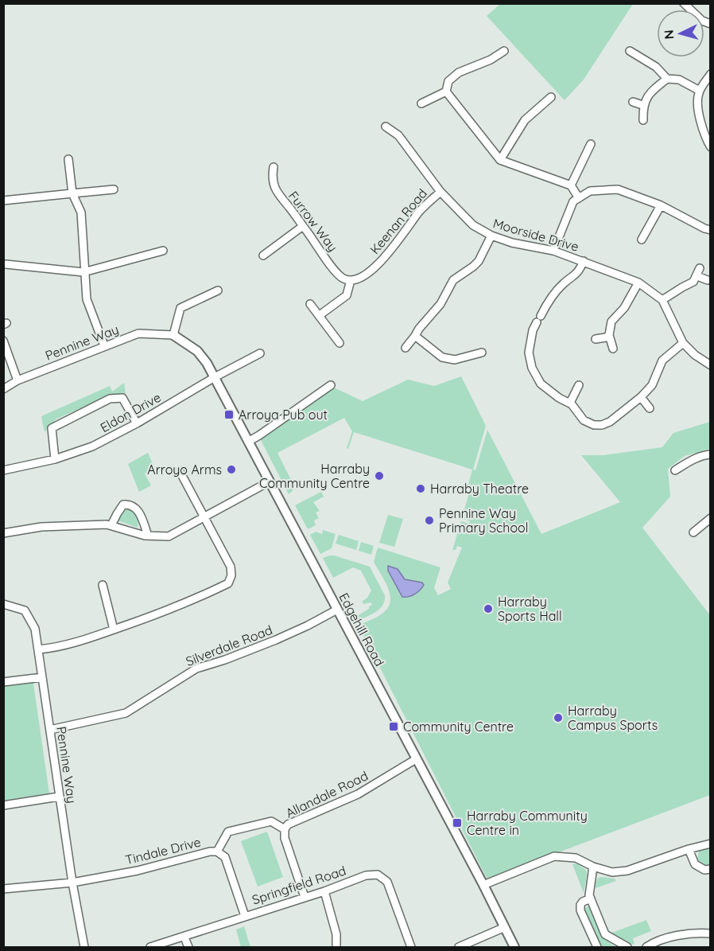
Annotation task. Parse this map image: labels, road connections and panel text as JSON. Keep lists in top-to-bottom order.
{
  "streets": {
    "street": [
      "Furrow Way",
      "Keenan Road",
      "Moorside Drive",
      "Pennine Way",
      "Eldon Drive",
      "Edgehill Road",
      "Silverdale Road",
      "Allandale Road",
      "Tindale Drive",
      "Springfield Road"
    ]
  },
  "crossings": [
    ["Furrow Way", "Keenan Road"],
    ["Keenan Road", "Moorside Drive"],
    ["Pennine Way", "Edgehill Road"],
    ["Pennine Way", "Silverdale Road"],
    ["Pennine Way", "Tindale Drive"],
    ["Eldon Drive", "Edgehill Road"],
    ["Edgehill Road", "Silverdale Road"],
    ["Edgehill Road", "Allandale Road"],
    ["Allandale Road", "Springfield Road"],
    ["Tindale Drive", "Springfield Road"]
  ],
  "places": {
    "transit": ["Arroya Pub out", "Community Centre", "Harraby Community Centre in"],
    "other": [
      "Arroyo Arms",
      "Harraby Community Centre",
      "Harraby Theatre",
      "Pennine Way Primary School",
      "Harraby Sports Hall",
      "Harraby Campus Sports"
    ]
  },
  "north": "left"
}
